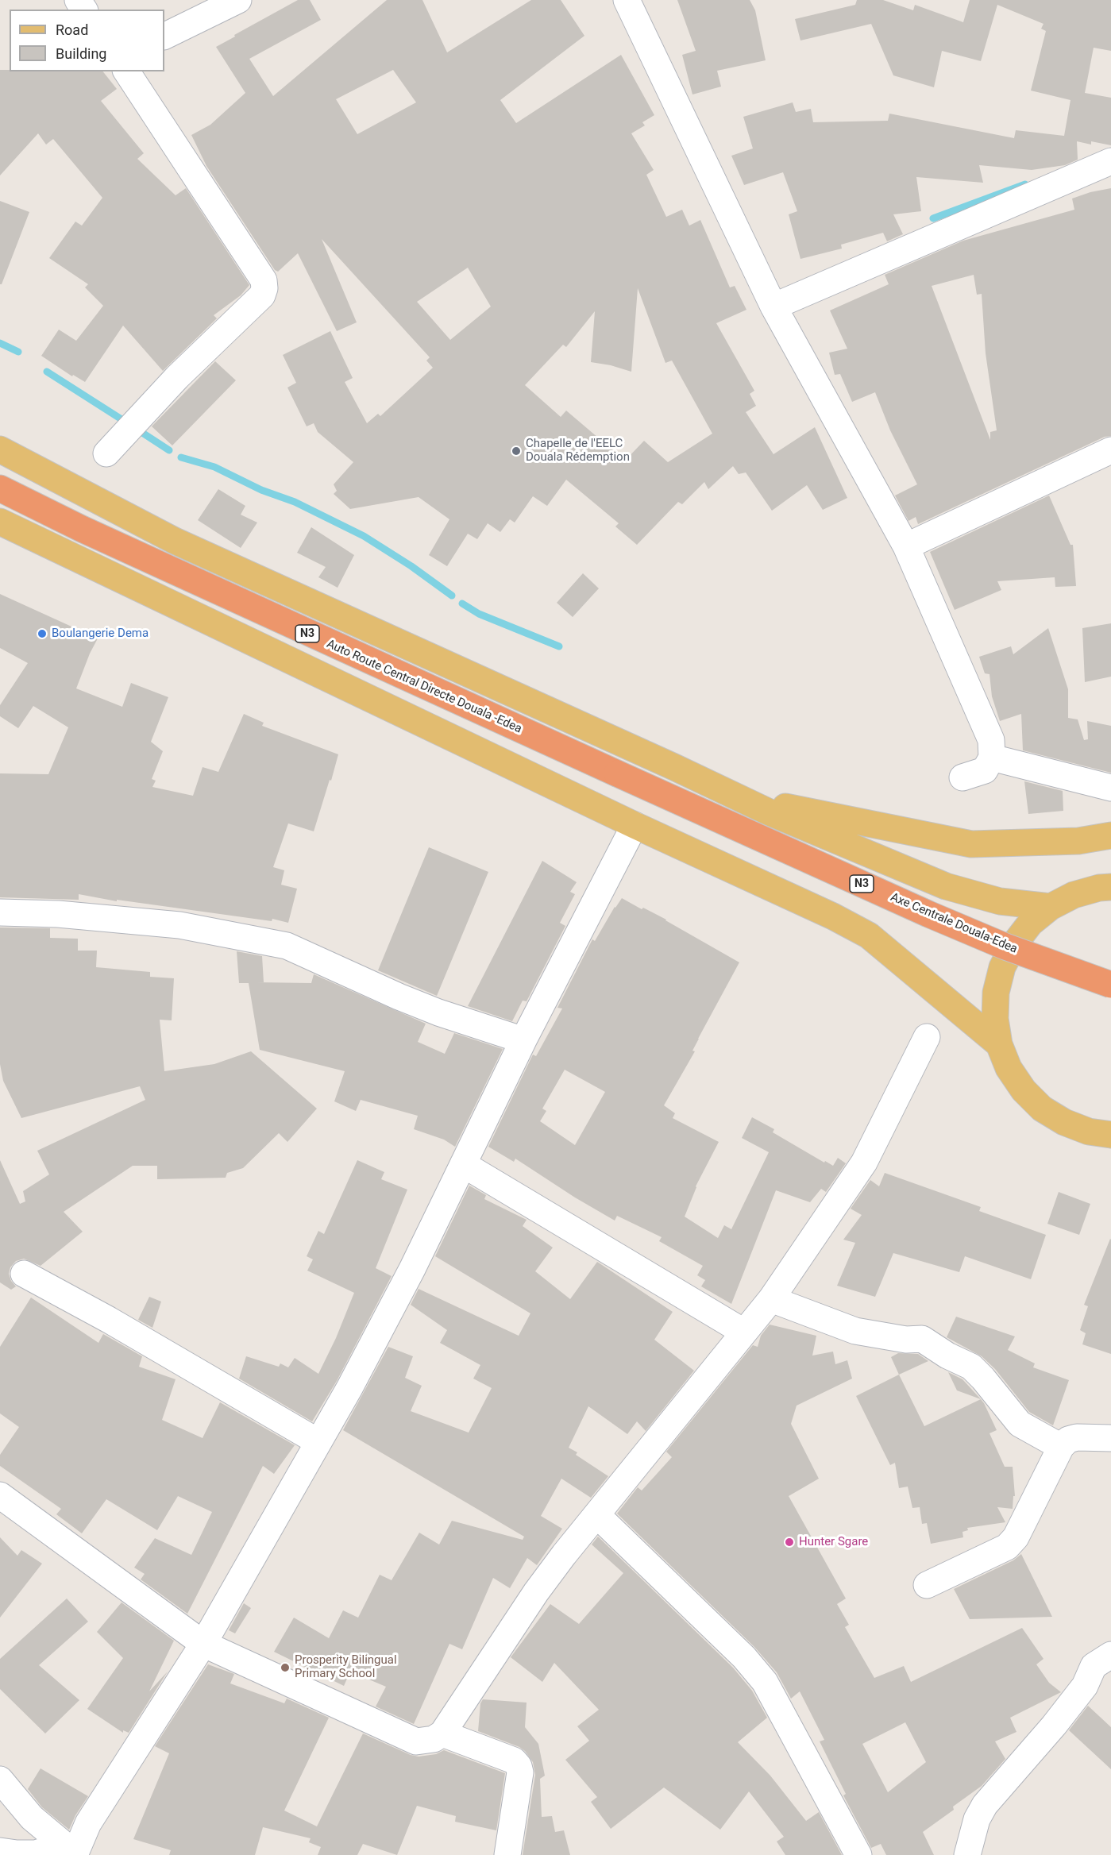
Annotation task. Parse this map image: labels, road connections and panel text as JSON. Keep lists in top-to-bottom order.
{
  "streets": {
    "highway": ["N3", "Auto Route Central Directe Douala -Edea", "Axe Centrale Douala-Edea"]
  },
  "crossings": [
    ["Auto Route Central Directe Douala -Edea", "Axe Centrale Douala-Edea"]
  ],
  "places": [
    "Chapelle de l'EELC Douala Rédemption",
    "Boulangerie Dema",
    "Hunter Sgare",
    "Prosperity Bilingual Primary School"
  ],
  "legend": ["Road", "Building"]
}
